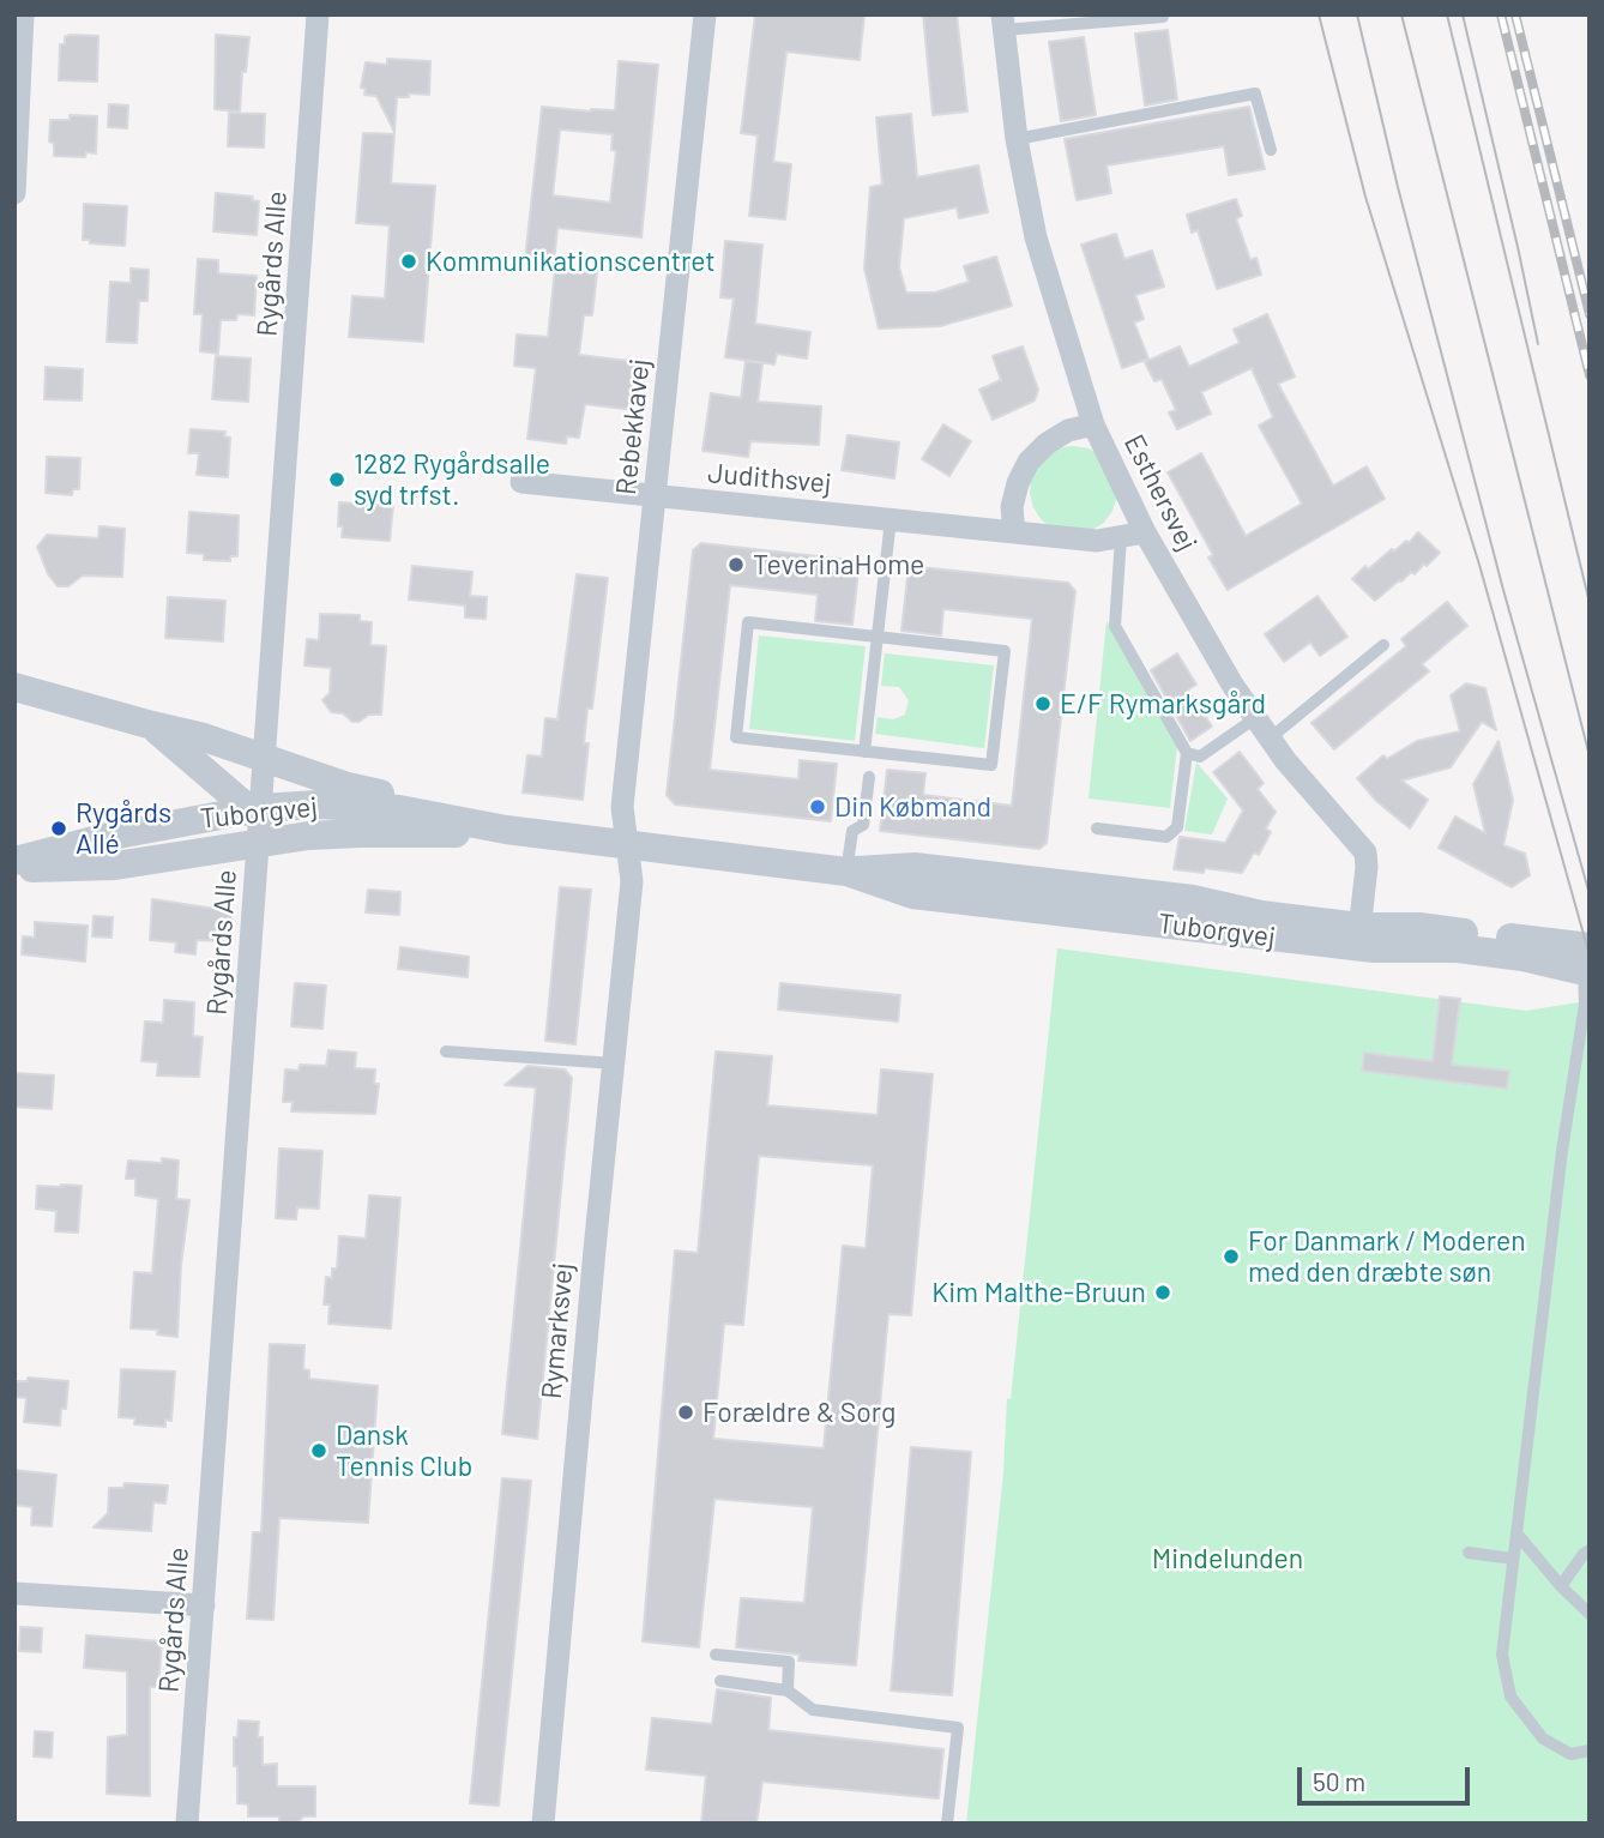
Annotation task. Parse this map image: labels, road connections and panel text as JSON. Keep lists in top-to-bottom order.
{
  "streets": {
    "street": [
      "Rygårds Alle",
      "Rebekkavej",
      "Judithsvej",
      "Esthersvej",
      "Tuborgvej",
      "Rymarksvej"
    ]
  },
  "crossings": [
    ["Rygårds Alle", "Tuborgvej"],
    ["Rebekkavej", "Judithsvej"],
    ["Rebekkavej", "Tuborgvej"],
    ["Rebekkavej", "Rymarksvej"],
    ["Judithsvej", "Esthersvej"],
    ["Esthersvej", "Tuborgvej"],
    ["Tuborgvej", "Rymarksvej"]
  ],
  "parks": ["Mindelunden"],
  "places": [
    "Kommunikationscentret",
    "1282 Rygårdsalle syd trfst.",
    "TeverinaHome",
    "E/F Rymarksgård",
    "Din Købmand",
    "Rygårds Allé",
    "For Danmark / Moderen med den dræbte søn",
    "Kim Malthe-Bruun",
    "Forældre & Sorg",
    "Dansk Tennis Club"
  ],
  "scale_bar": "50 m"
}
